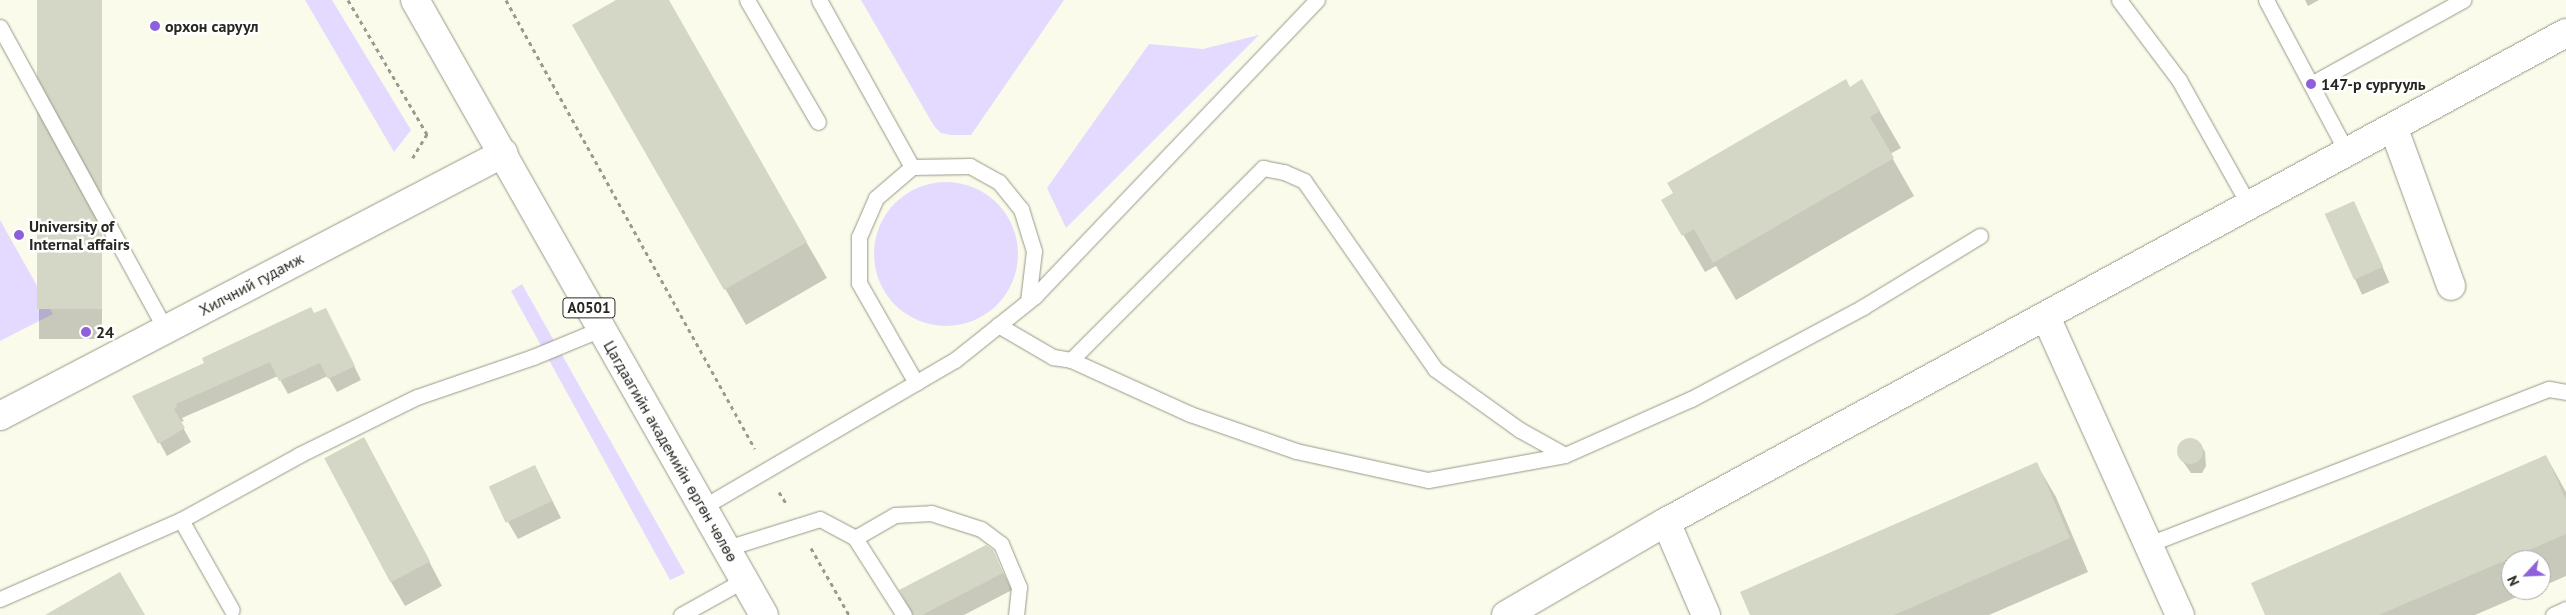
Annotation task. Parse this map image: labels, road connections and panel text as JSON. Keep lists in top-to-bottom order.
{
  "streets": {
    "main road": ["Хилчний гудамж", "A0501", "Цагдаагийн академийн өргөн чөлөө"]
  },
  "crossings": [
    ["Хилчний гудамж", "Цагдаагийн академийн өргөн чөлөө"]
  ],
  "places": [
    "орхон саруул",
    "147-р сургууль",
    "University of Internal affairs",
    "24"
  ],
  "north": "bottom left"
}
